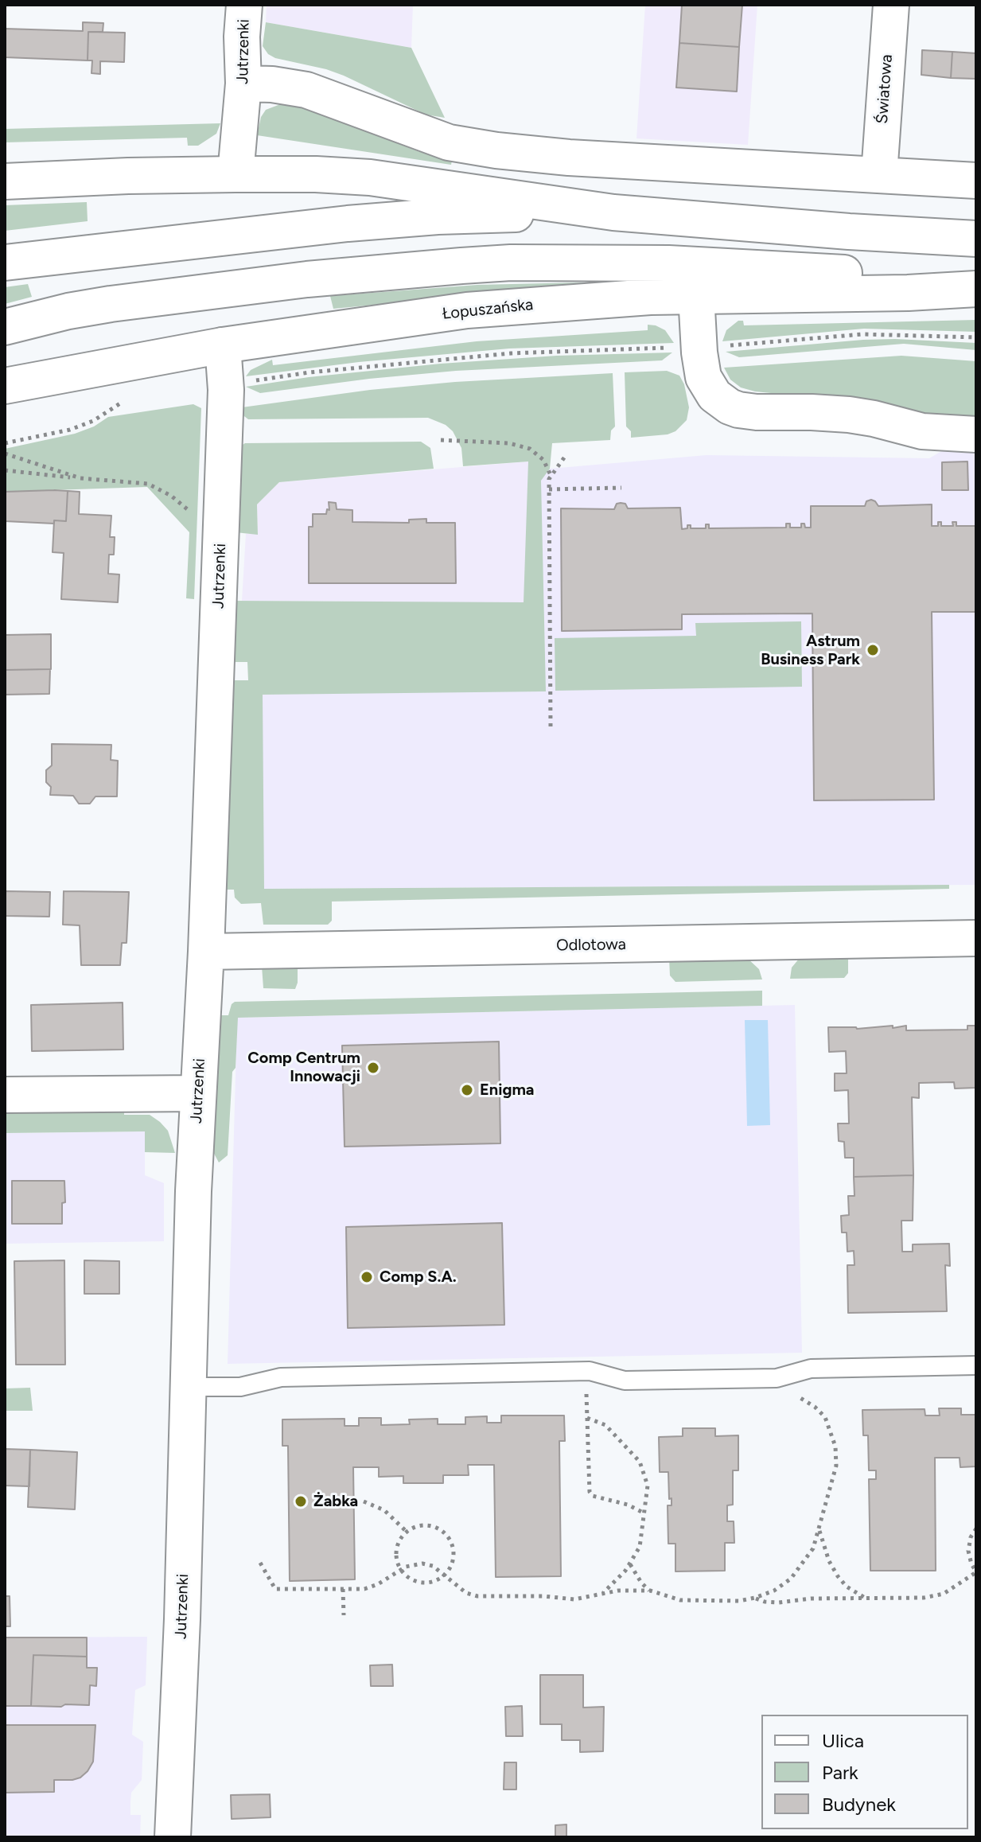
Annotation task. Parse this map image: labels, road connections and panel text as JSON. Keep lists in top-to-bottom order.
{
  "streets": {
    "street": [
      "Jutrzenki",
      "Światowa",
      "Łopuszańska",
      "Odlotowa"
    ]
  },
  "crossings": [
    ["Jutrzenki", "Łopuszańska"],
    ["Jutrzenki", "Odlotowa"]
  ],
  "places": [
    "Astrum Business Park",
    "Comp Centrum Innowacji",
    "Enigma",
    "Comp S.A.",
    "Żabka"
  ],
  "legend": ["Ulica", "Park", "Budynek"]
}
